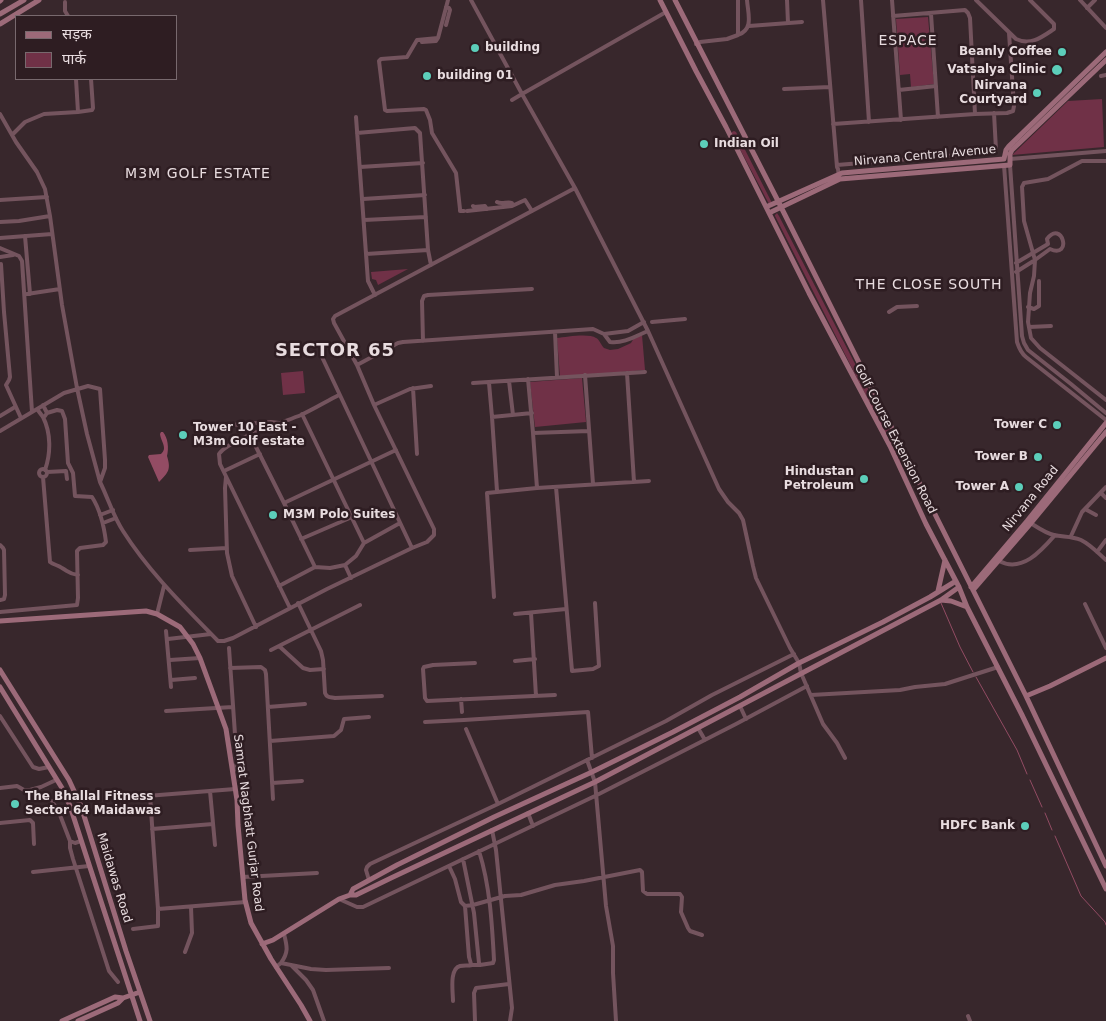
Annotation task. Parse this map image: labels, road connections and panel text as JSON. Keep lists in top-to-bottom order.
{
  "streets": {
    "street": [
      "Nirvana Central Avenue",
      "Golf Course Extension Road",
      "Nirvana Road",
      "Samrat Nagbhatt Gurjar Road",
      "Maidawas Road"
    ]
  },
  "crossings": [
    ["Nirvana Central Avenue", "Golf Course Extension Road"],
    ["Golf Course Extension Road", "Nirvana Road"]
  ],
  "districts": [
    "ESPACE",
    "M3M GOLF ESTATE",
    "THE CLOSE SOUTH",
    "SECTOR 65"
  ],
  "places": [
    "building",
    "Beanly Coffee",
    "Vatsalya Clinic",
    "building 01",
    "Nirvana Courtyard",
    "Indian Oil",
    "Tower C",
    "Tower 10 East - M3m Golf estate",
    "Tower B",
    "Hindustan Petroleum",
    "Tower A",
    "M3M Polo Suites",
    "The Bhallal Fitness Sector 64 Maidawas",
    "HDFC Bank"
  ],
  "legend": ["सड़क", "पार्क"]
}
